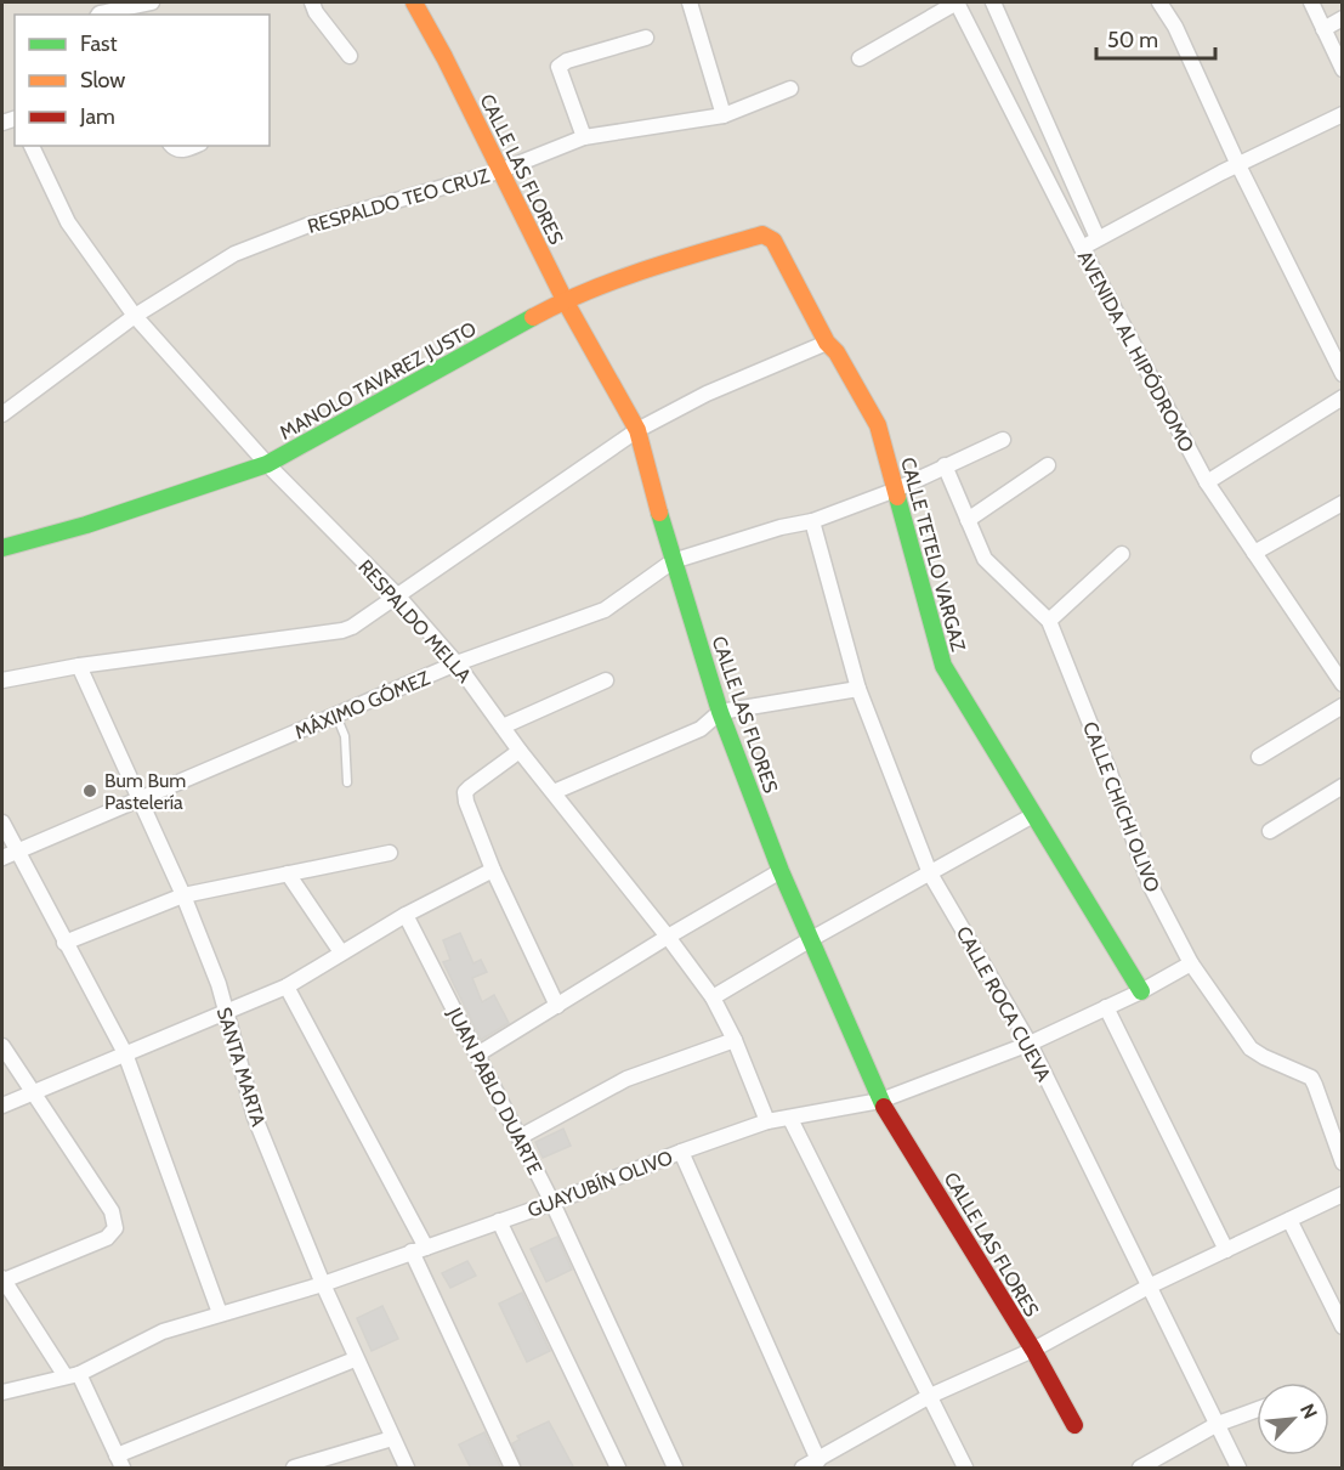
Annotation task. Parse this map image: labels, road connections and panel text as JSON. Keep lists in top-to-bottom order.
{
  "streets": {
    "street": [
      "CALLE LAS FLORES",
      "RESPALDO TEO CRUZ",
      "AVENIDA AL HIPÓDROMO",
      "MANOLO TAVAREZ JUSTO",
      "CALLE TETELO VARGAZ",
      "RESPALDO MELLA",
      "MÁXIMO GÓMEZ",
      "CALLE CHICHI OLIVO",
      "CALLE ROCA CUEVA",
      "SANTA MARTA",
      "JUAN PABLO DUARTE",
      "GUAYUBÍN OLIVO"
    ]
  },
  "crossings": [
    ["CALLE LAS FLORES", "RESPALDO TEO CRUZ"],
    ["CALLE LAS FLORES", "MANOLO TAVAREZ JUSTO"],
    ["CALLE LAS FLORES", "MÁXIMO GÓMEZ"],
    ["CALLE LAS FLORES", "GUAYUBÍN OLIVO"],
    ["RESPALDO TEO CRUZ", "RESPALDO MELLA"],
    ["MANOLO TAVAREZ JUSTO", "CALLE TETELO VARGAZ"],
    ["MANOLO TAVAREZ JUSTO", "RESPALDO MELLA"],
    ["CALLE TETELO VARGAZ", "MÁXIMO GÓMEZ"],
    ["CALLE TETELO VARGAZ", "GUAYUBÍN OLIVO"],
    ["RESPALDO MELLA", "MÁXIMO GÓMEZ"],
    ["RESPALDO MELLA", "GUAYUBÍN OLIVO"],
    ["MÁXIMO GÓMEZ", "CALLE CHICHI OLIVO"],
    ["MÁXIMO GÓMEZ", "CALLE ROCA CUEVA"],
    ["MÁXIMO GÓMEZ", "SANTA MARTA"],
    ["CALLE CHICHI OLIVO", "GUAYUBÍN OLIVO"],
    ["CALLE ROCA CUEVA", "GUAYUBÍN OLIVO"],
    ["SANTA MARTA", "GUAYUBÍN OLIVO"],
    ["JUAN PABLO DUARTE", "GUAYUBÍN OLIVO"]
  ],
  "places": ["Bum Bum Pastelería"],
  "legend": ["Fast", "Slow", "Jam"],
  "scale_bar": "50 m",
  "north": "top right"
}
